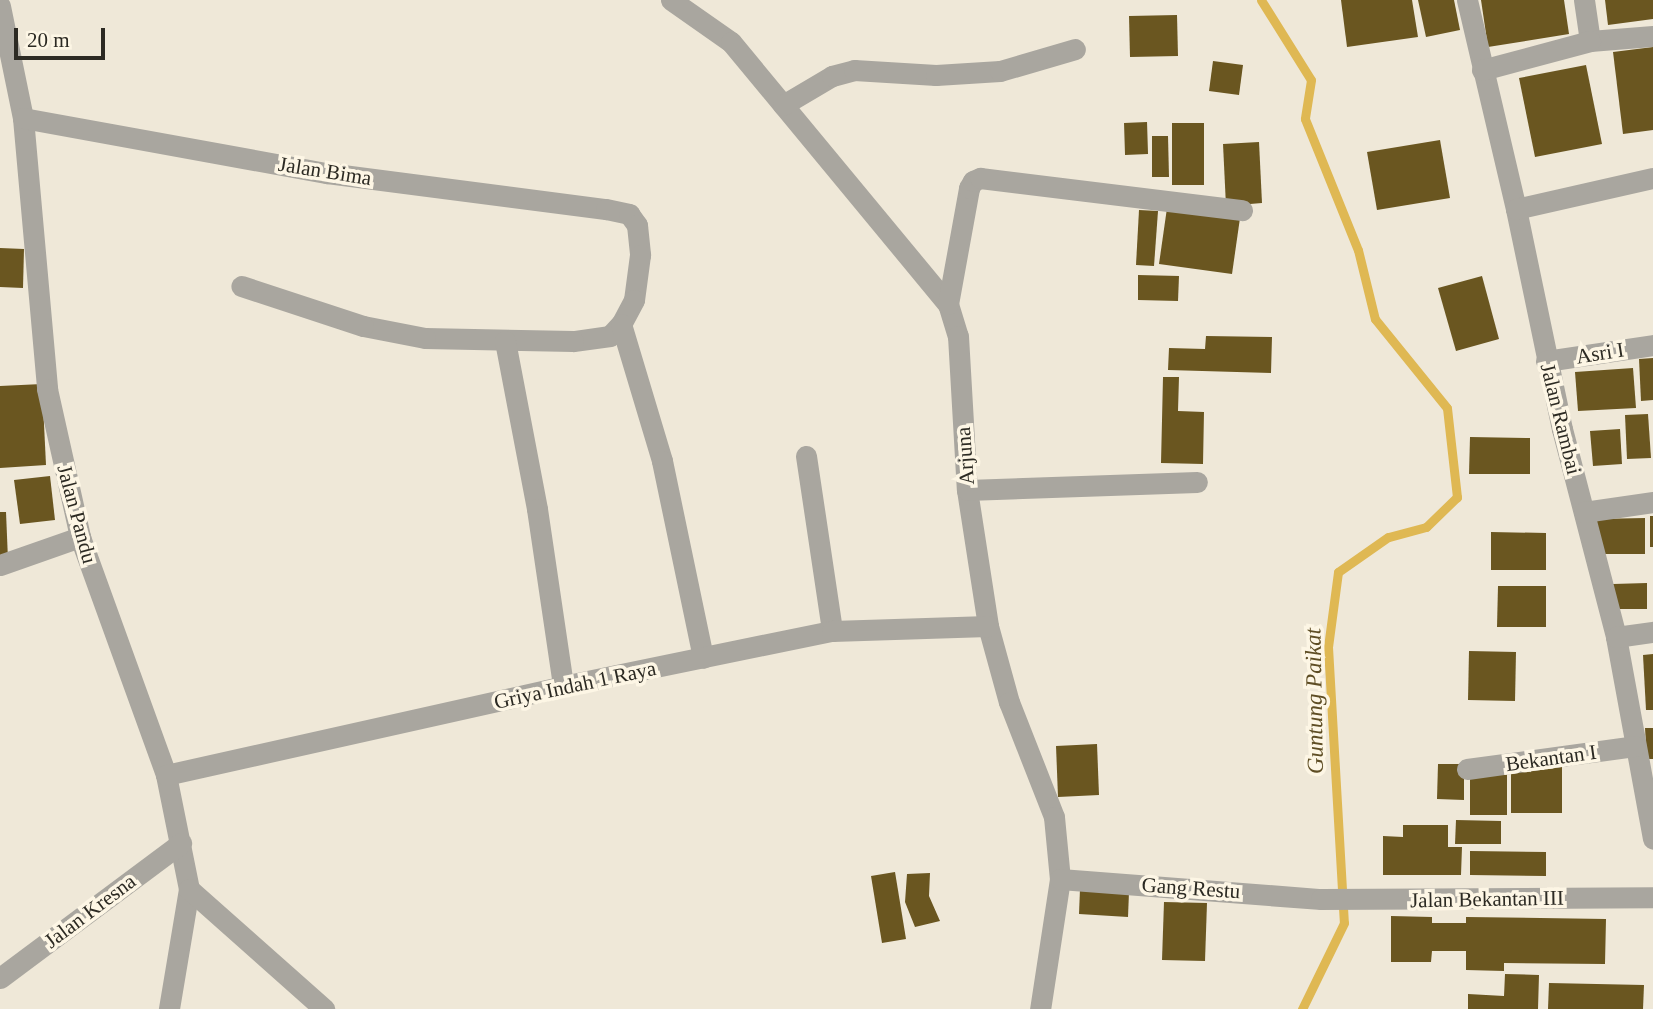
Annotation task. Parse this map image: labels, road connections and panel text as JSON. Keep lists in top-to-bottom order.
{
  "streets": {
    "street": [
      "Jalan Bima",
      "Asri I",
      "Jalan Rambai",
      "Arjuna",
      "Jalan Pandu",
      "Griya Indah 1 Raya",
      "Bekantan I",
      "Gang Restu",
      "Jalan Bekantan III",
      "Jalan Kresna"
    ]
  },
  "crossings": [
    ["Jalan Bima", "Jalan Pandu"],
    ["Asri I", "Jalan Rambai"],
    ["Jalan Rambai", "Bekantan I"],
    ["Arjuna", "Griya Indah 1 Raya"],
    ["Arjuna", "Gang Restu"],
    ["Jalan Pandu", "Griya Indah 1 Raya"],
    ["Jalan Pandu", "Jalan Kresna"],
    ["Gang Restu", "Jalan Bekantan III"]
  ],
  "water": ["Guntung Paikat"],
  "scale_bar": "20 m"
}
